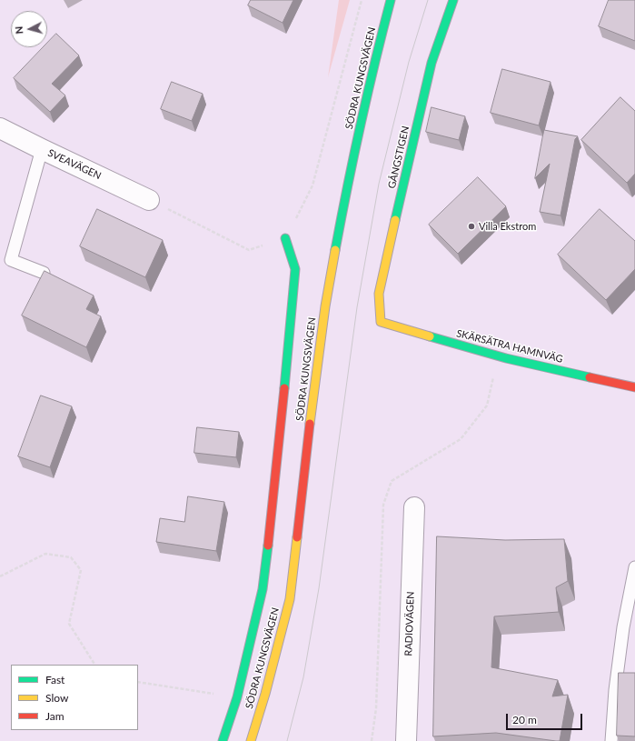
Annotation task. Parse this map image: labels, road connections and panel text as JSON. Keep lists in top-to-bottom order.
{
  "streets": {
    "street": [
      "SÖDRA KUNGSVÄGEN",
      "GÅNGSTIGEN",
      "SVEAVÄGEN",
      "SKÄRSÄTRA HAMNVÄG",
      "RADIOVÄGEN"
    ]
  },
  "crossings": [
    ["GÅNGSTIGEN", "SKÄRSÄTRA HAMNVÄG"]
  ],
  "places": ["Villa Ekstrom"],
  "legend": ["Fast", "Slow", "Jam"],
  "scale_bar": "20 m",
  "north": "left"
}
